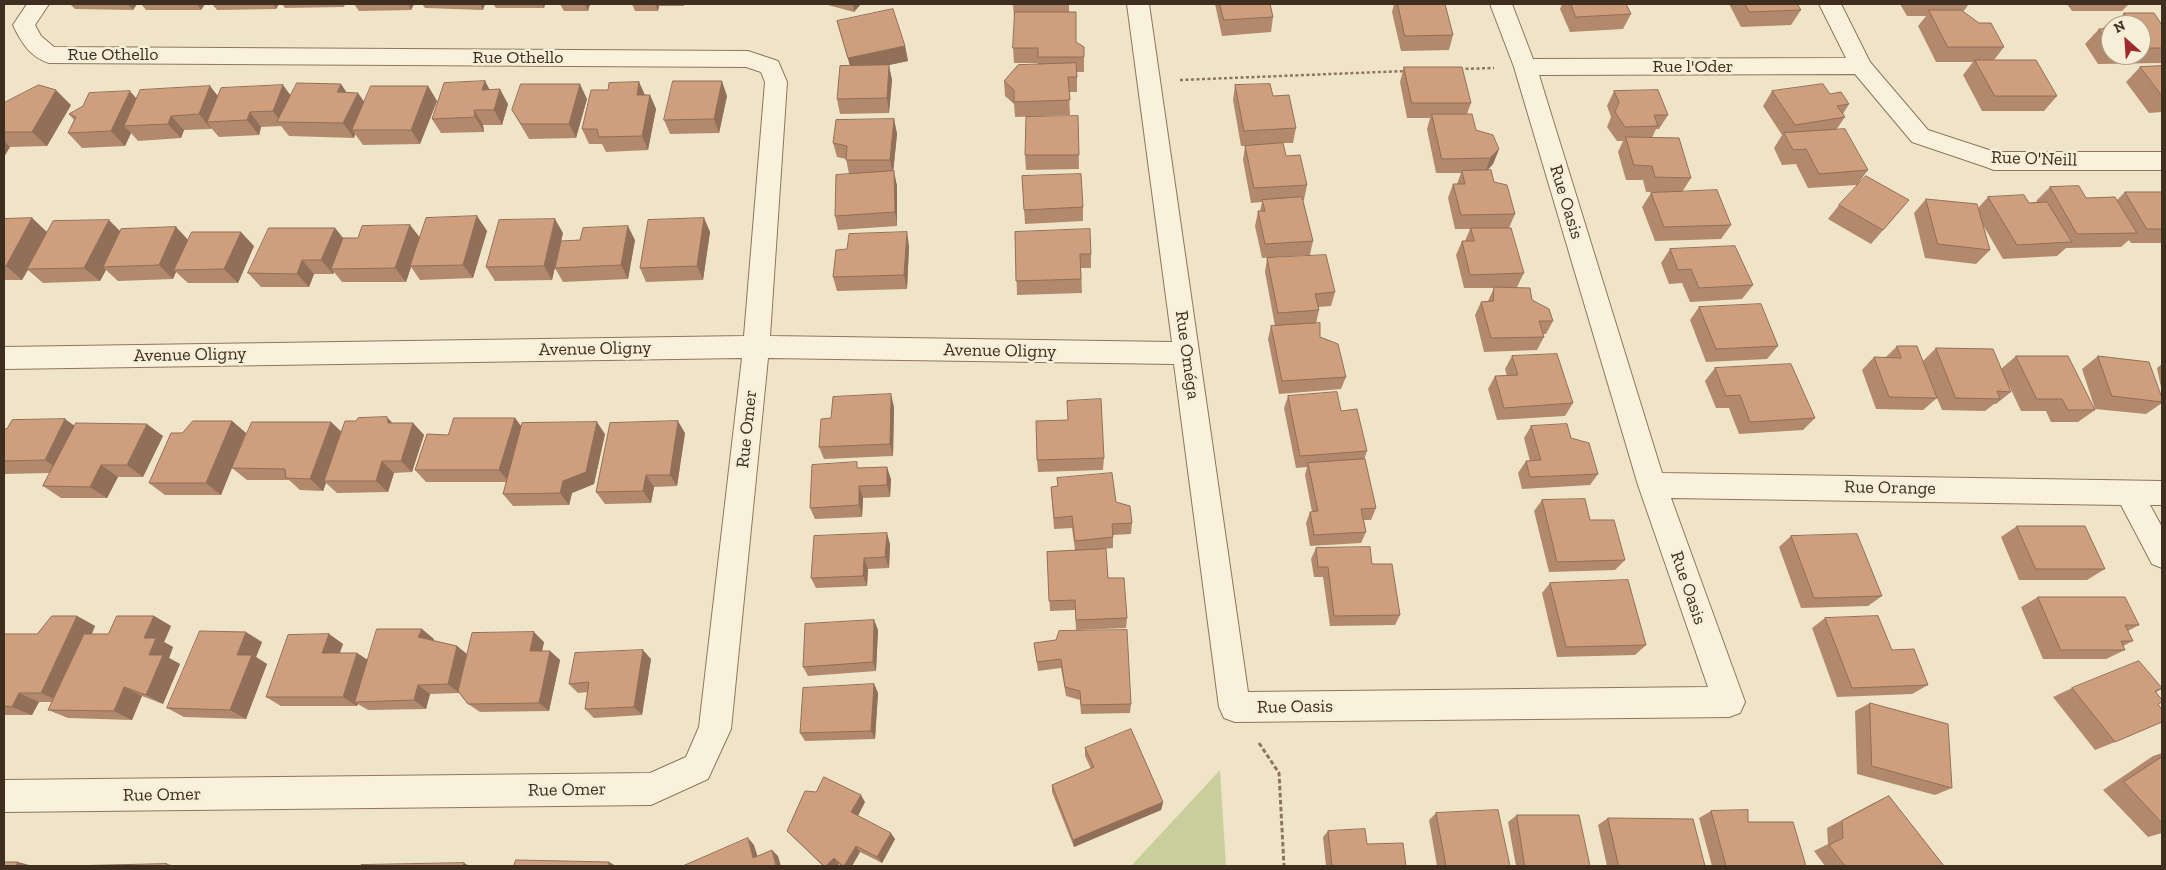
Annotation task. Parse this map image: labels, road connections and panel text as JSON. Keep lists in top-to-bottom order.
{
  "streets": {
    "street": [
      "Rue Othello",
      "Rue l'Oder",
      "Rue O'Neill",
      "Rue Oasis",
      "Avenue Oligny",
      "Rue Oméga",
      "Rue Omer",
      "Rue Orange"
    ]
  },
  "crossings": [
    ["Rue Othello", "Avenue Oligny"],
    ["Rue Othello", "Rue Omer"],
    ["Rue l'Oder", "Rue O'Neill"],
    ["Rue l'Oder", "Rue Oasis"],
    ["Rue Oasis", "Rue Oméga"],
    ["Rue Oasis", "Rue Orange"],
    ["Avenue Oligny", "Rue Oméga"],
    ["Avenue Oligny", "Rue Omer"]
  ],
  "north": "top left"
}
